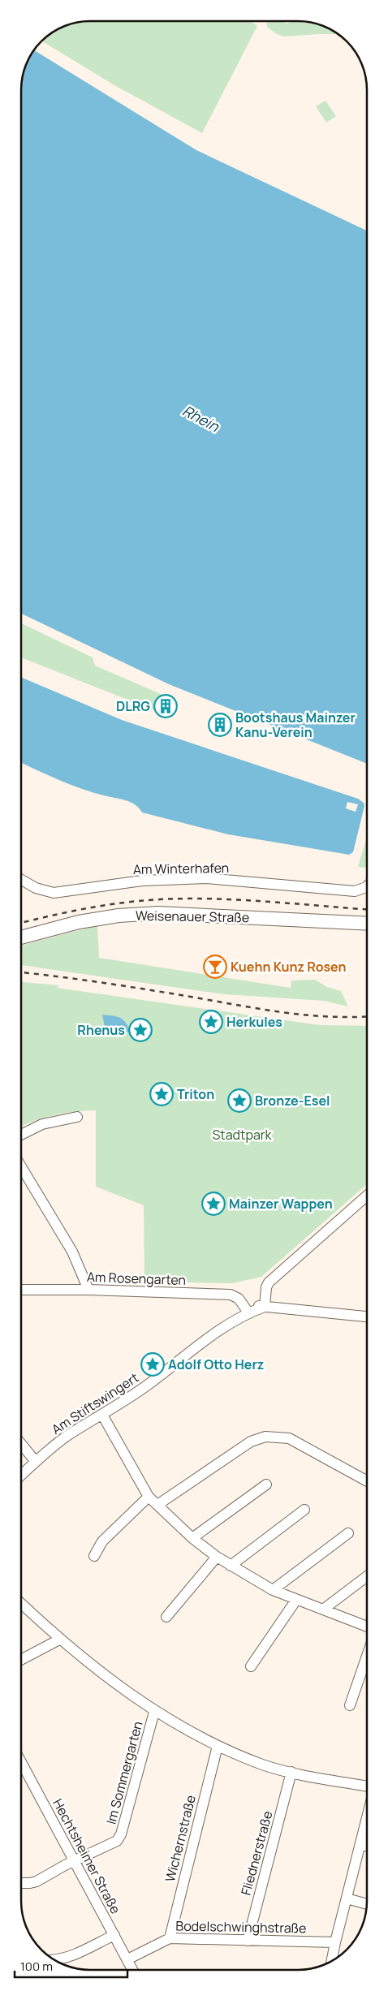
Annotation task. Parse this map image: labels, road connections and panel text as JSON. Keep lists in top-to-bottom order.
{
  "streets": {
    "main road": ["Weisenauer Straße"],
    "street": [
      "Am Winterhafen",
      "Am Rosengarten",
      "Am Stiftswingert",
      "Im Sommergarten",
      "Wichernstraße",
      "Fliednerstraße",
      "Hechtsheimer Straße",
      "Bodelschwinghstraße"
    ]
  },
  "crossings": [
    ["Am Rosengarten", "Am Stiftswingert"],
    ["Im Sommergarten", "Hechtsheimer Straße"],
    ["Wichernstraße", "Bodelschwinghstraße"],
    ["Fliednerstraße", "Bodelschwinghstraße"],
    ["Hechtsheimer Straße", "Bodelschwinghstraße"]
  ],
  "water": ["Rhein"],
  "parks": ["Stadtpark"],
  "places": {
    "building": ["DLRG", "Bootshaus Mainzer Kanu-Verein"],
    "bar": ["Kuehn Kunz Rosen"],
    "place": [
      "Herkules",
      "Rhenus",
      "Triton",
      "Bronze-Esel",
      "Mainzer Wappen",
      "Adolf Otto Herz"
    ]
  },
  "scale_bar": "100 m"
}
